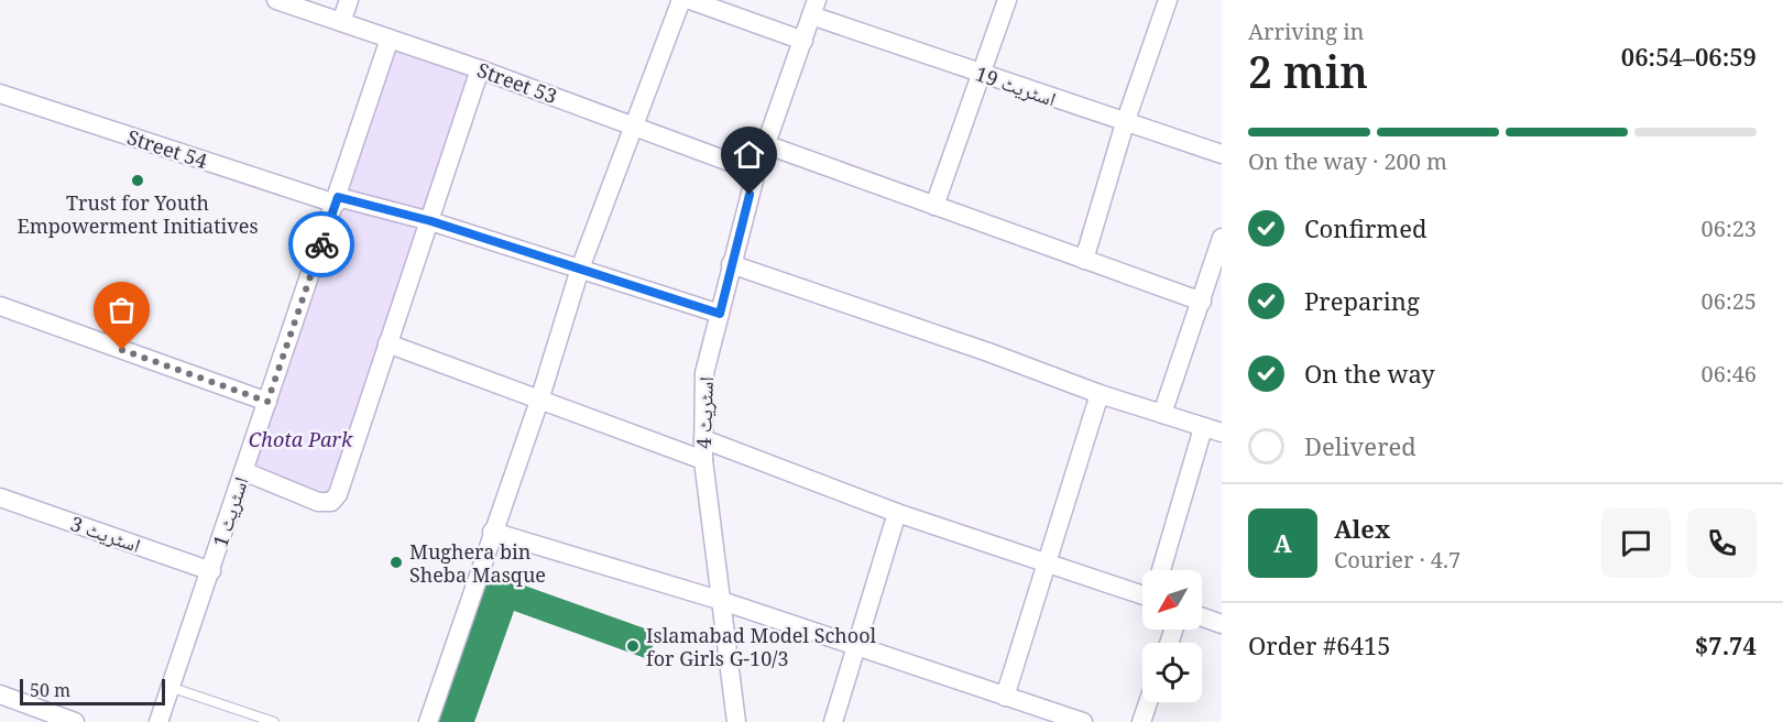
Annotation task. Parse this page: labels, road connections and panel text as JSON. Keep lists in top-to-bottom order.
{
  "streets": {
    "street": [
      "Street 53",
      "اسٹریٹ 19",
      "Street 54",
      "اسٹریٹ 4",
      "اسٹریٹ 1",
      "اسٹریٹ 3"
    ]
  },
  "crossings": [
    ["Street 53", "اسٹریٹ 4"],
    ["Street 53", "اسٹریٹ 1"],
    ["اسٹریٹ 19", "اسٹریٹ 4"],
    ["Street 54", "اسٹریٹ 4"],
    ["Street 54", "اسٹریٹ 1"],
    ["اسٹریٹ 1", "اسٹریٹ 3"]
  ],
  "parks": ["Chota Park"],
  "places": ["Trust for Youth Empowerment Initiatives", "Mughera bin Sheba Masque", "Islamabad Model School for Girls G-10/3"],
  "scale_bar": "50 m",
  "north": "bottom left",
  "page": {
    "heading": ["2 min", "Arriving in", "06:54–06:59"],
    "panel": [
      "Alex",
      "Courier · 4.7",
      "Order #6415",
      "$7.74"
    ],
    "bar": "On the way · 200 m",
    "list": [
      ["Confirmed", "06:23"],
      ["Preparing", "06:25"],
      ["On the way", "06:46"],
      "Delivered"
    ],
    "round": "A",
    "scale": "50 m"
  }
}
